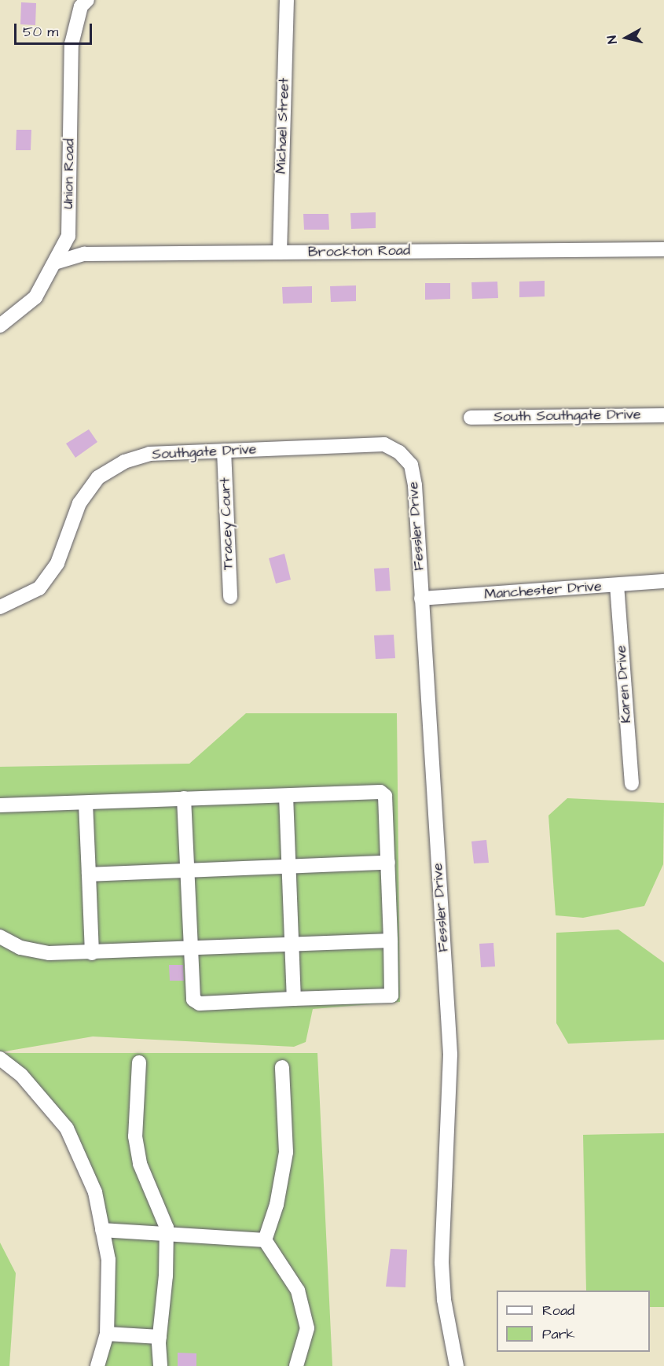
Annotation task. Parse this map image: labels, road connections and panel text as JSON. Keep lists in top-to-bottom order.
{
  "streets": {
    "street": [
      "Michael Street",
      "Union Road",
      "Brockton Road",
      "South Southgate Drive",
      "Southgate Drive",
      "Tracey Court",
      "Fessler Drive",
      "Manchester Drive",
      "Karen Drive"
    ]
  },
  "crossings": [
    ["Michael Street", "Brockton Road"],
    ["Union Road", "Brockton Road"],
    ["Southgate Drive", "Tracey Court"],
    ["Southgate Drive", "Fessler Drive"],
    ["Fessler Drive", "Manchester Drive"],
    ["Manchester Drive", "Karen Drive"]
  ],
  "legend": ["Road", "Park"],
  "scale_bar": "50 m",
  "north": "left"
}
